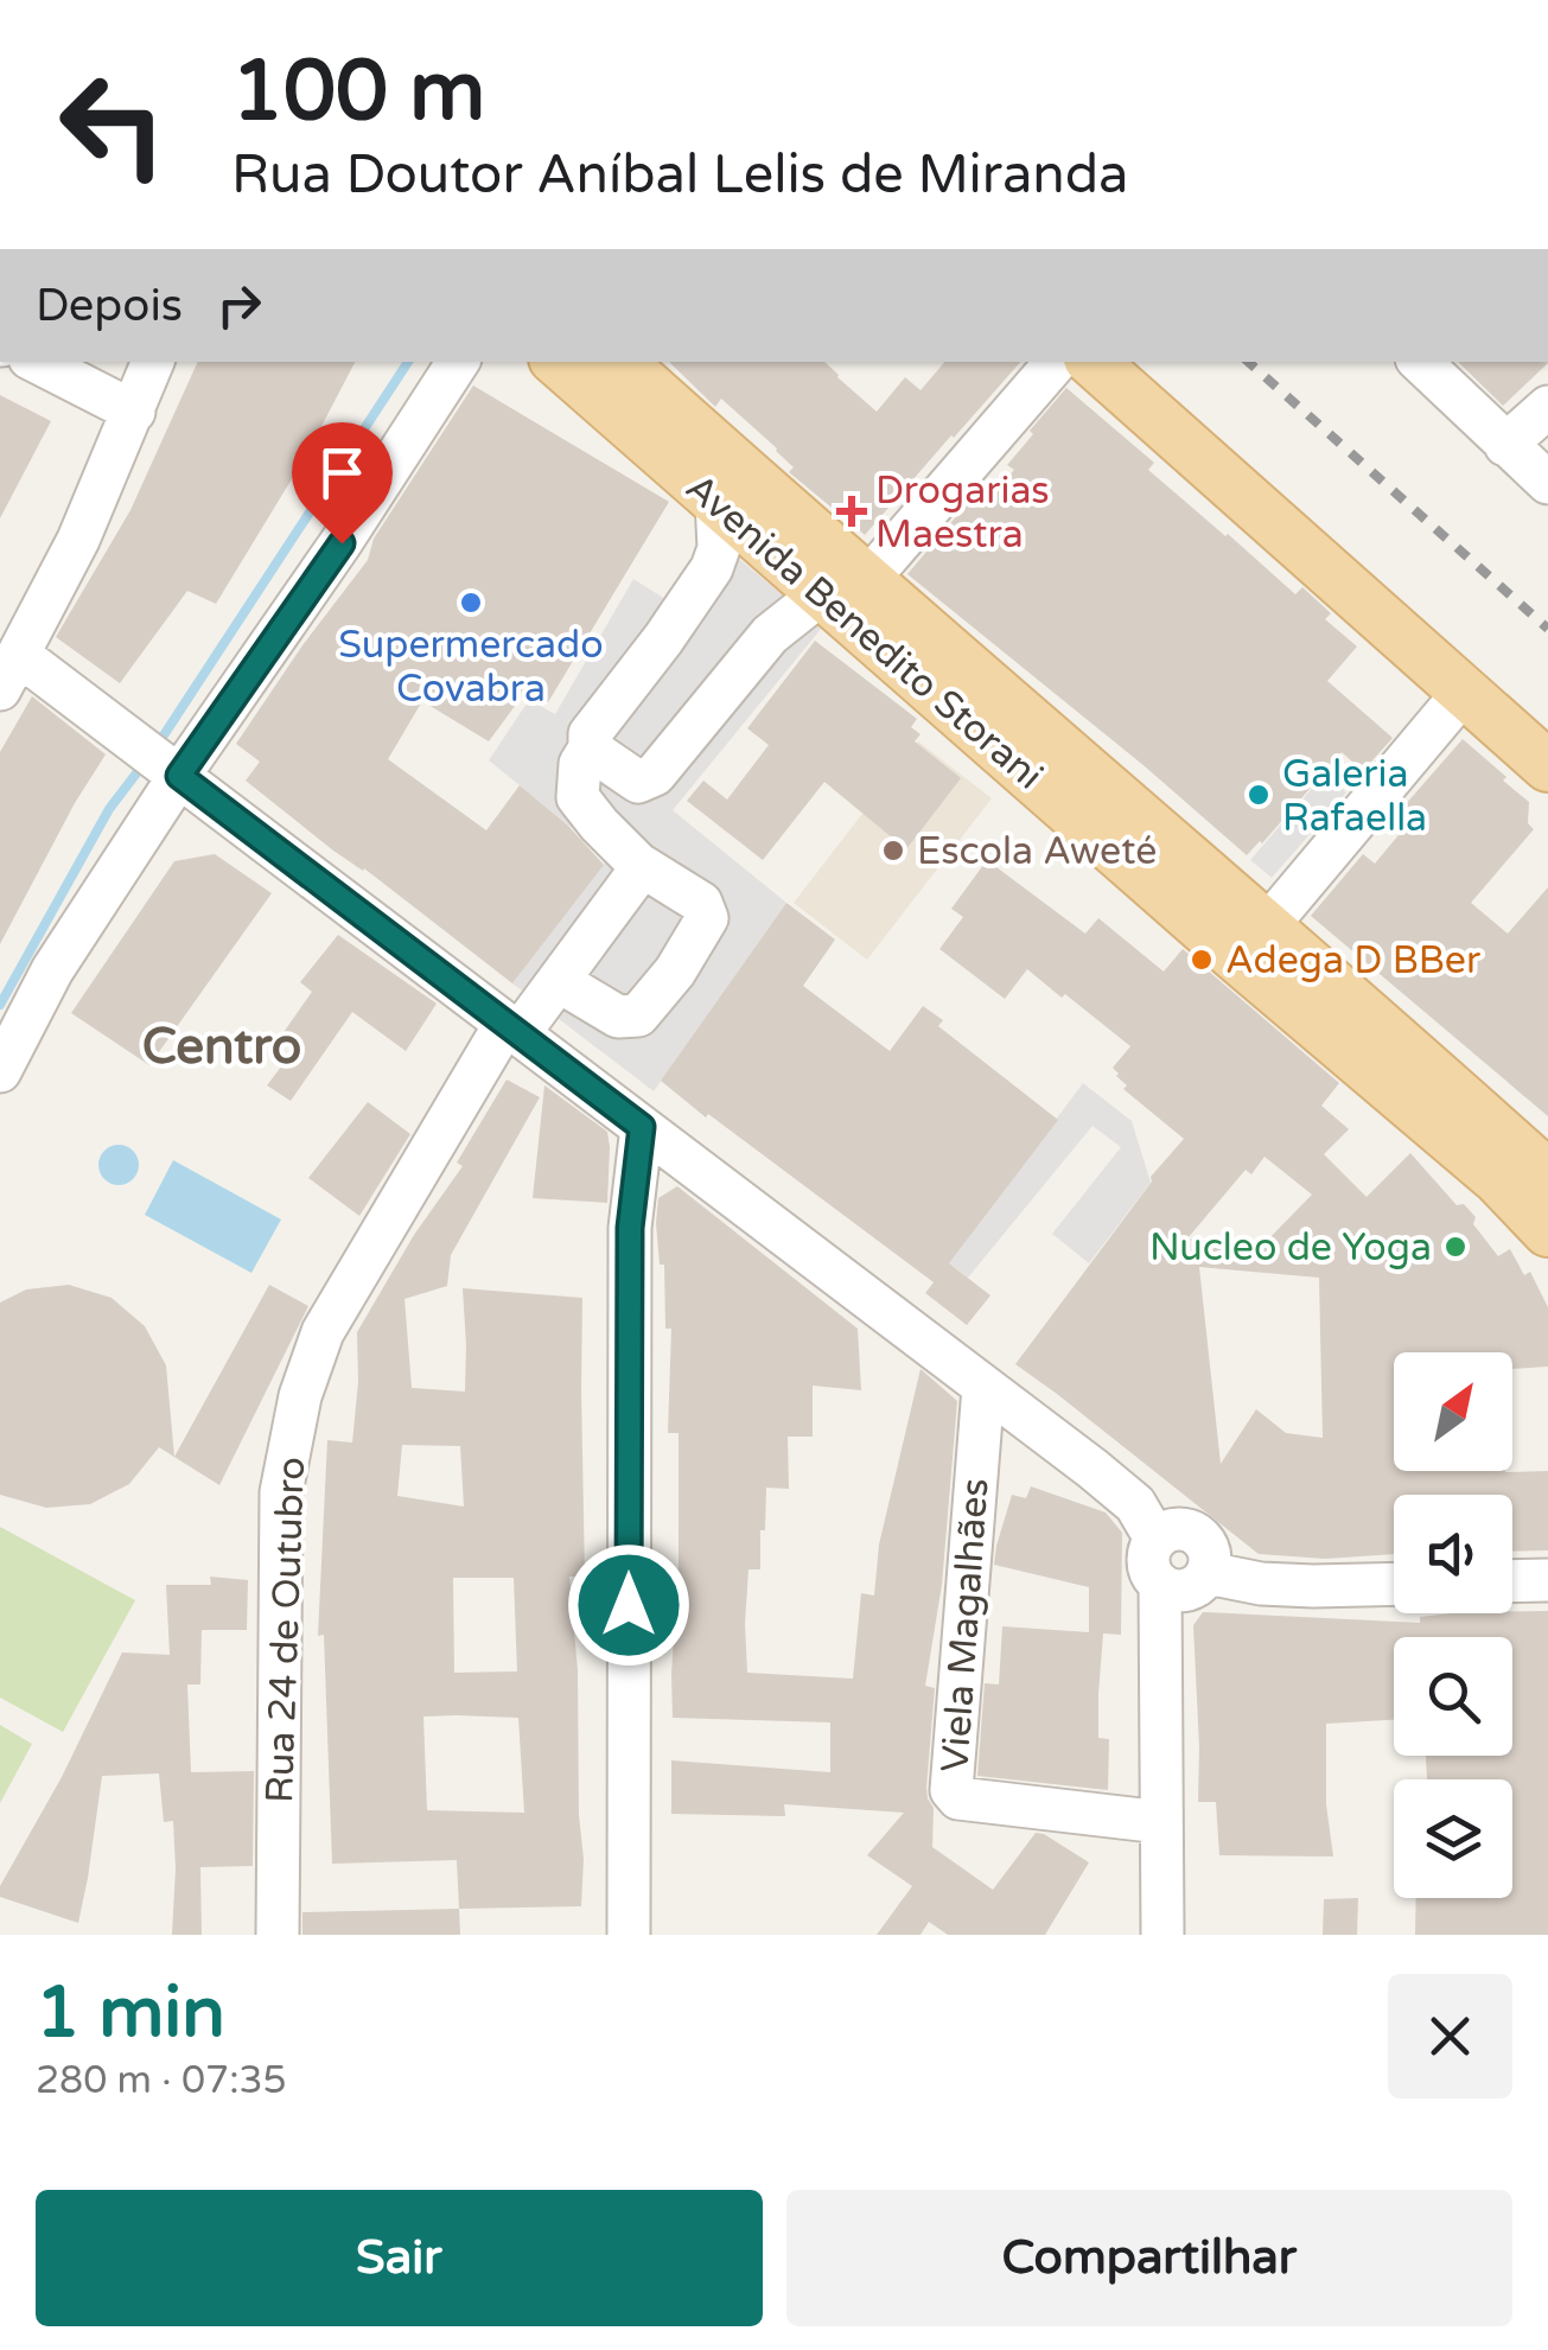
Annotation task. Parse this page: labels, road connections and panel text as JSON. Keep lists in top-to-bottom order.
{
  "streets": {
    "main road": ["Avenida Benedito Storani"],
    "street": ["Viela Magalhães", "Rua 24 de Outubro"]
  },
  "districts": ["Centro"],
  "places": {
    "health": ["Drogarias Maestra"],
    "other": [
      "Supermercado Covabra",
      "Galeria Rafaella",
      "Escola Aweté",
      "Adega D BBer",
      "Nucleo de Yoga"
    ]
  },
  "north": "top right",
  "page": {
    "turn": ["100 m", "Rua Doutor Aníbal Lelis de Miranda"],
    "then": "Depois",
    "heading": ["1 min", "280 m · 07:35"],
    "buttons": ["Sair", "Compartilhar"]
  }
}
